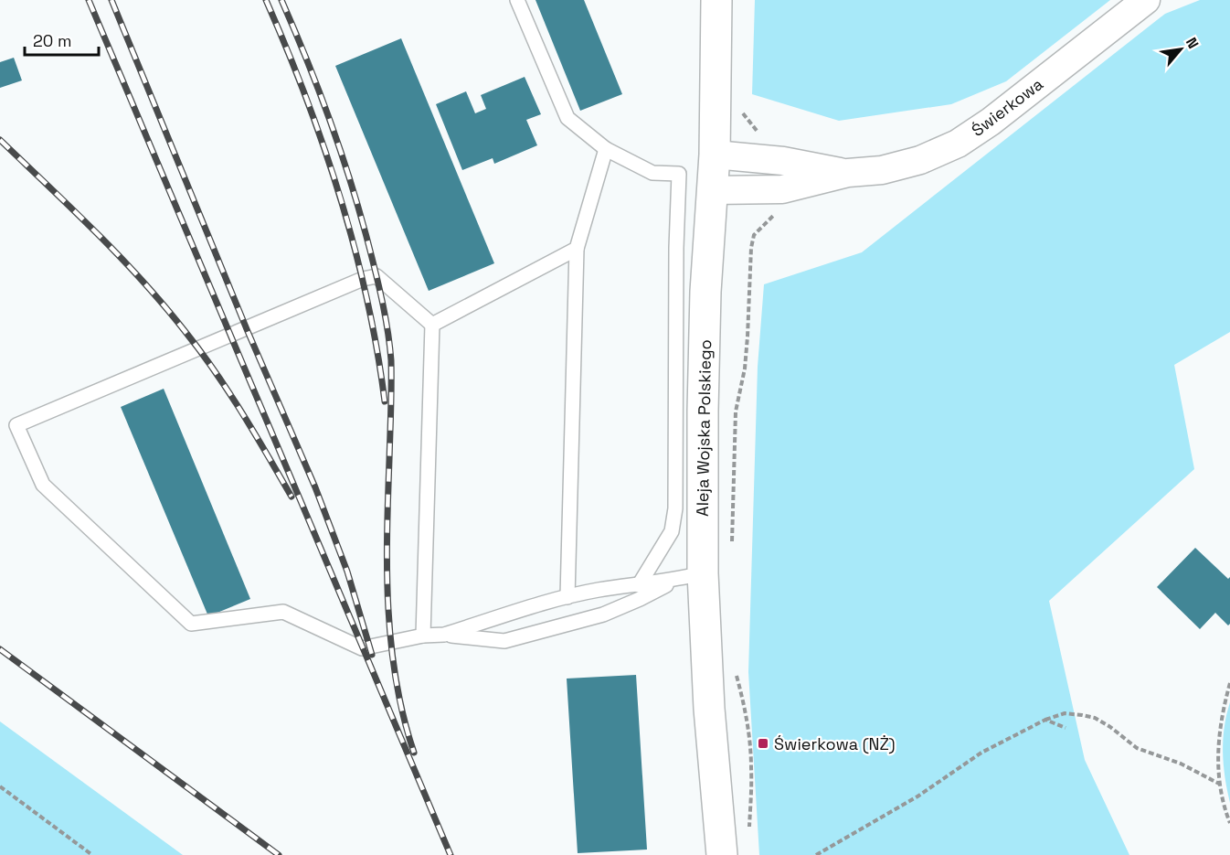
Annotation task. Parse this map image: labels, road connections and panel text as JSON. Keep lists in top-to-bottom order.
{
  "streets": {
    "main road": ["Aleja Wojska Polskiego"],
    "street": ["Świerkowa"]
  },
  "places": {
    "transit": ["Świerkowa (NŻ)"]
  },
  "scale_bar": "20 m",
  "north": "top right"
}
